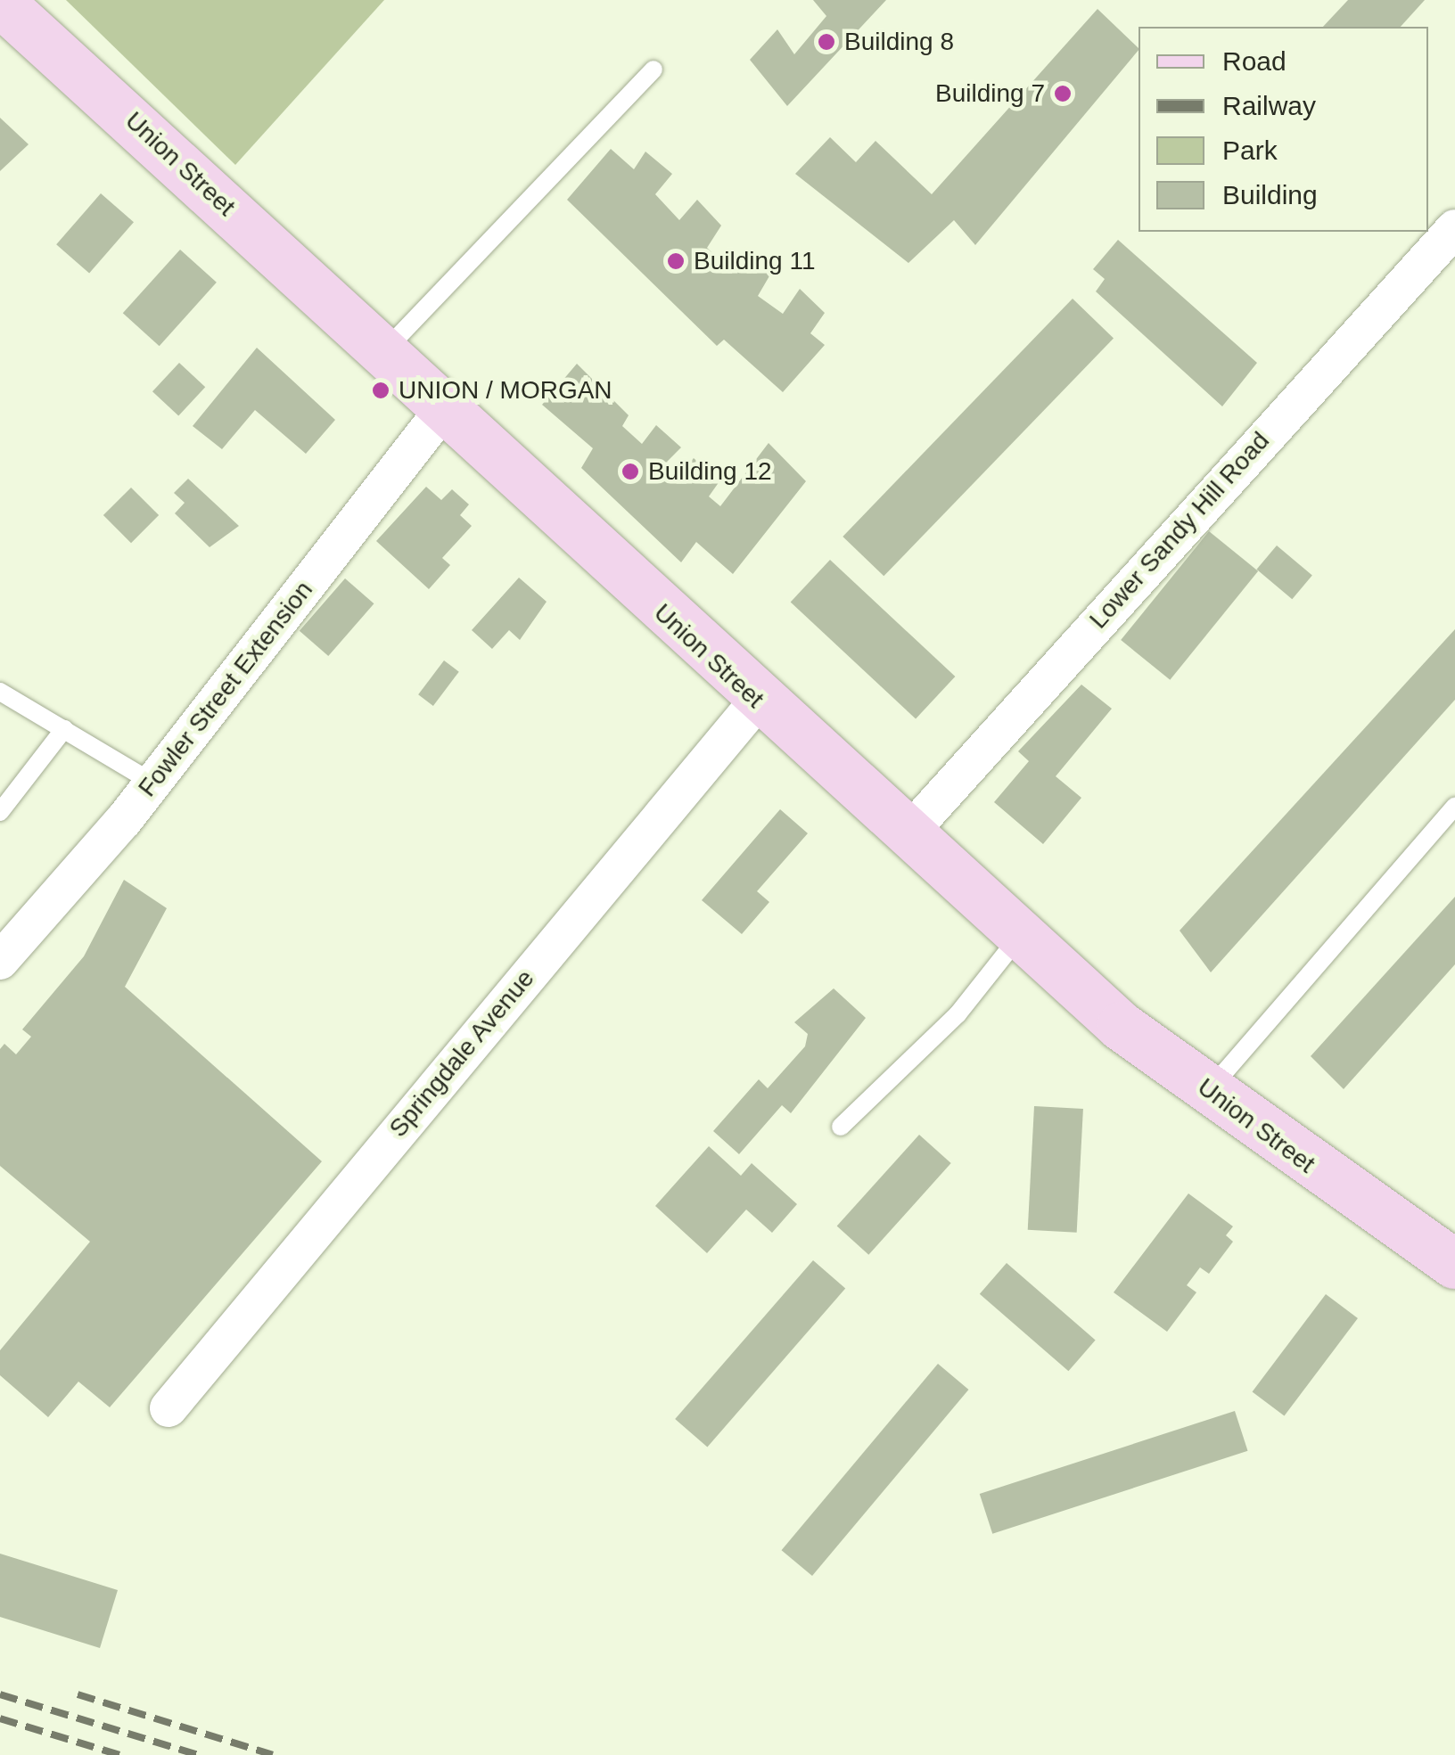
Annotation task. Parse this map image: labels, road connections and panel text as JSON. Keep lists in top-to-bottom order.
{
  "streets": {
    "main road": ["Union Street"],
    "street": ["Lower Sandy Hill Road", "Fowler Street Extension", "Springdale Avenue"]
  },
  "crossings": [
    ["Union Street", "Lower Sandy Hill Road"],
    ["Union Street", "Fowler Street Extension"],
    ["Union Street", "Springdale Avenue"]
  ],
  "places": [
    "Building 8",
    "Building 7",
    "Building 11",
    "UNION / MORGAN",
    "Building 12"
  ],
  "legend": [
    "Road",
    "Railway",
    "Park",
    "Building"
  ]
}
